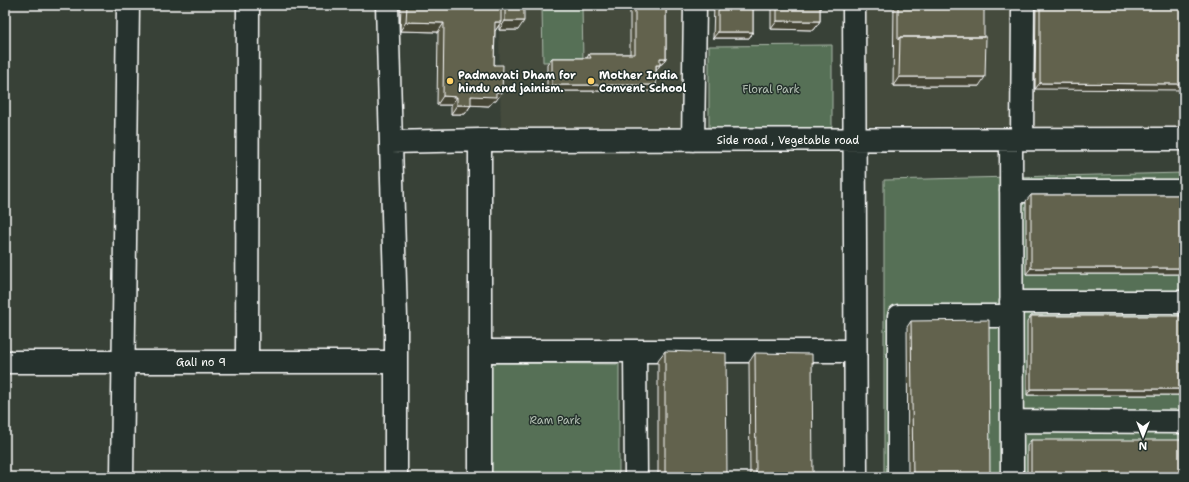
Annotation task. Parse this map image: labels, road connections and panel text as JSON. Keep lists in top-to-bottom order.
{
  "streets": {
    "street": ["Side road , Vegetable road", "Gali no 9"]
  },
  "parks": ["Floral Park", "Ram Park"],
  "places": ["Padmavati Dham for hindu and jainism.", "Mother India Convent School"],
  "north": "bottom"
}
